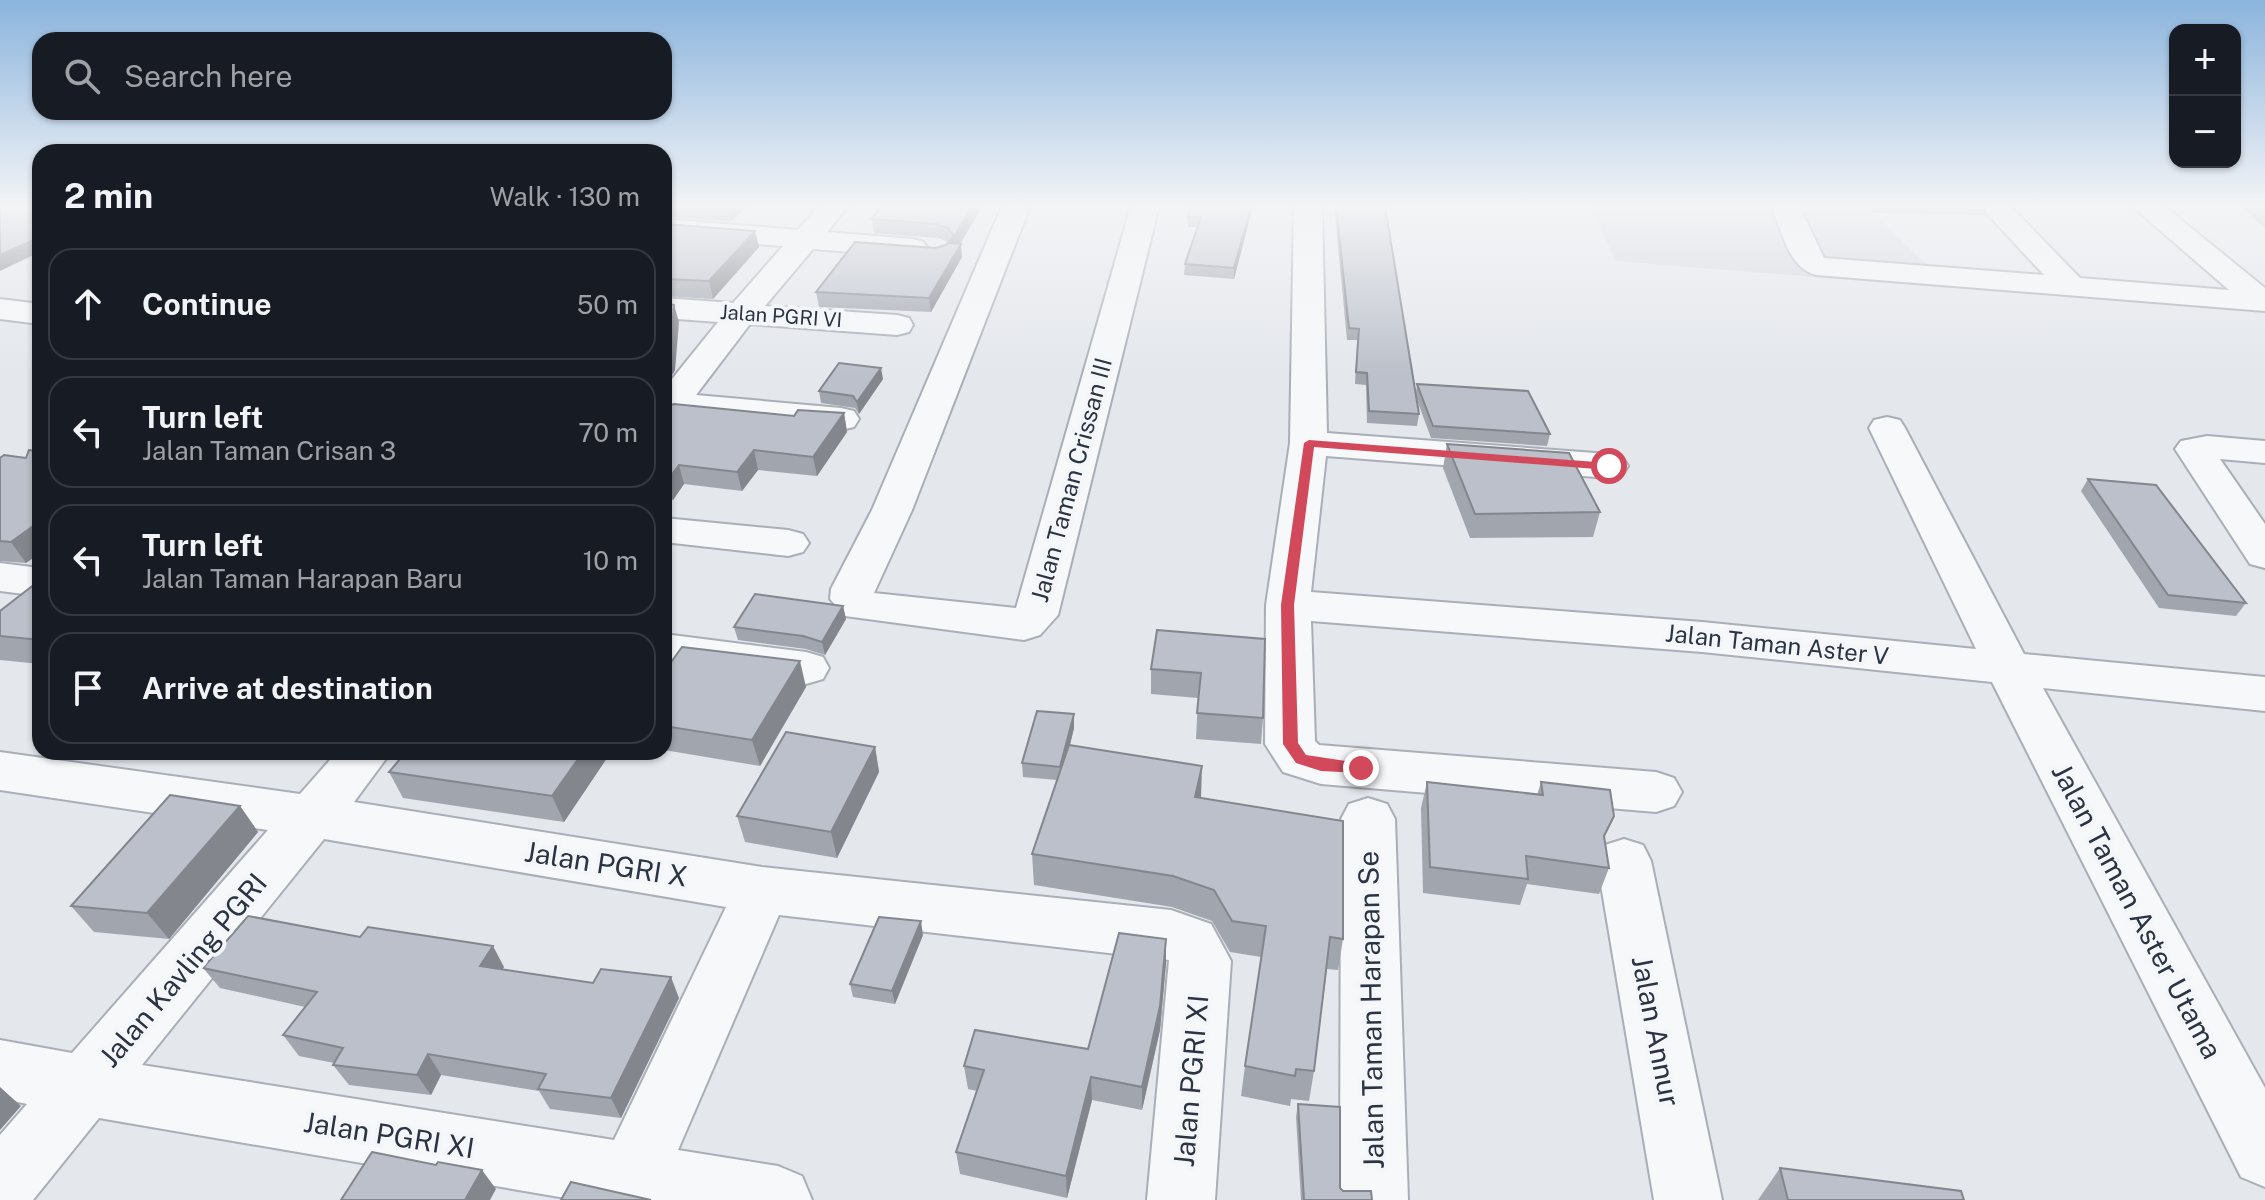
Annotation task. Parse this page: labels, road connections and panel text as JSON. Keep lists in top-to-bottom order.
{
  "streets": {
    "street": [
      "Jalan PGRI VI",
      "Jalan Taman Crissan III",
      "Jalan Taman Aster V",
      "Jalan PGRI X",
      "Jalan Taman Aster Utama",
      "Jalan Kavling PGRI",
      "Jalan Taman Harapan Se",
      "Jalan Annur",
      "Jalan PGRI XI"
    ]
  },
  "crossings": [
    ["Jalan Taman Aster V", "Jalan Taman Aster Utama"],
    ["Jalan PGRI X", "Jalan Kavling PGRI"],
    ["Jalan PGRI X", "Jalan PGRI XI"],
    ["Jalan Kavling PGRI", "Jalan PGRI XI"]
  ],
  "page": {
    "map_buttons": ["+", "−"],
    "search": "Search here",
    "heading": ["2 min", "Walk · 130 m"],
    "list": [
      ["Continue", "50 m"],
      ["Turn left", "Jalan Taman Crisan 3", "70 m"],
      ["Turn left", "Jalan Taman Harapan Baru", "10 m"],
      "Arrive at destination"
    ]
  }
}
